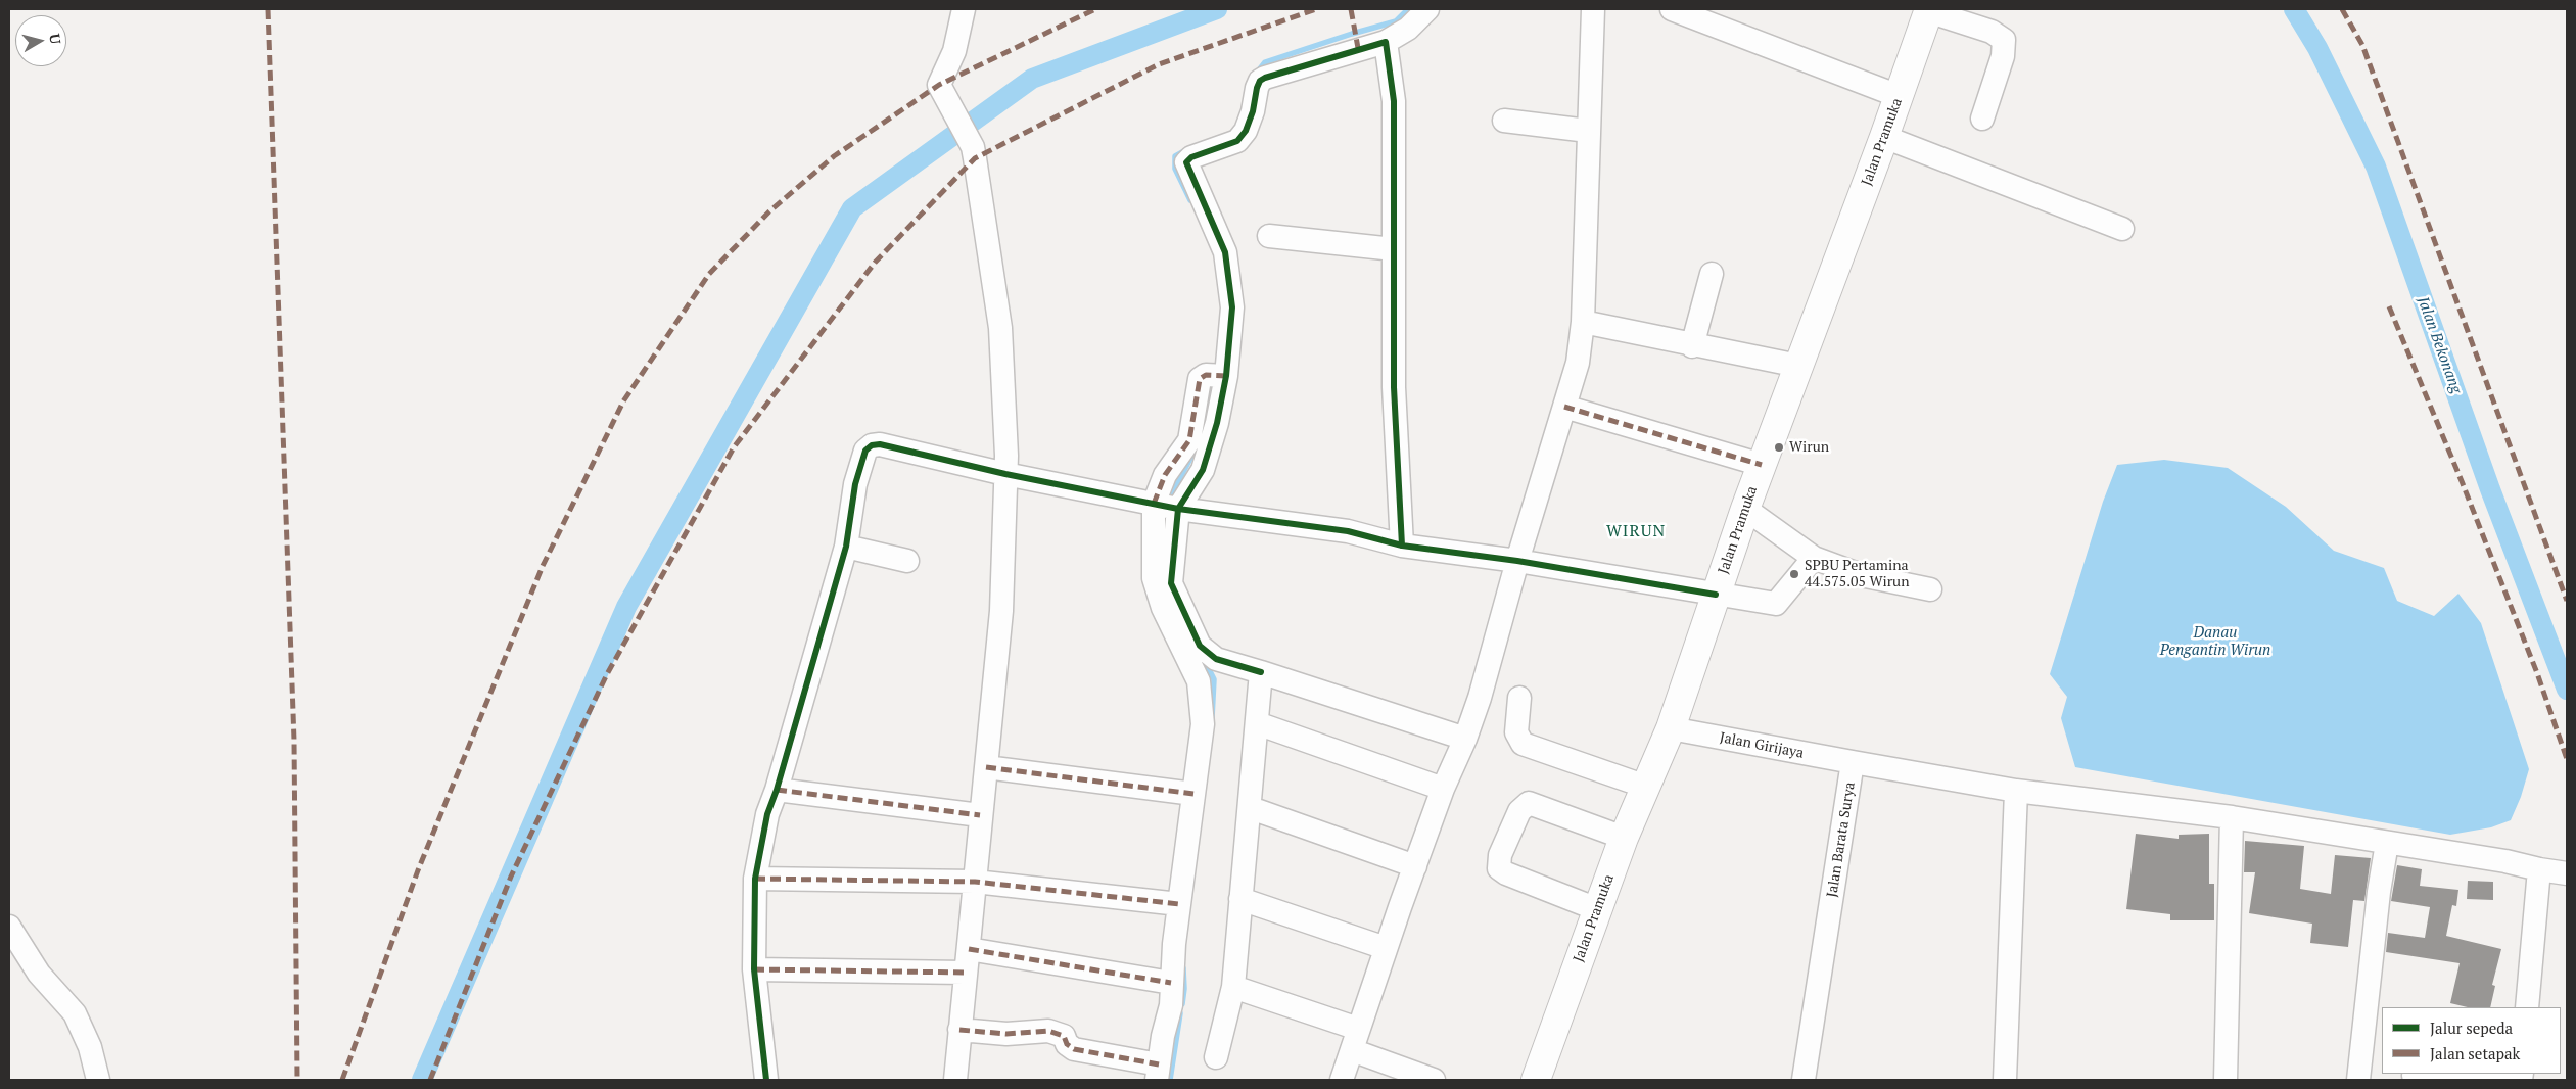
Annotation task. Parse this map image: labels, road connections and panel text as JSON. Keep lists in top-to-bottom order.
{
  "streets": {
    "main road": ["Jalan Pramuka"],
    "street": ["Jalan Girijaya", "Jalan Barata Surya"]
  },
  "crossings": [
    ["Jalan Pramuka", "Jalan Girijaya"],
    ["Jalan Girijaya", "Jalan Barata Surya"]
  ],
  "districts": ["WIRUN"],
  "water": ["Jalan Bekonang", "Danau Pengantin Wirun"],
  "places": ["Wirun", "SPBU Pertamina 44.575.05 Wirun"],
  "legend": ["Jalur sepeda", "Jalan setapak"],
  "north": "right"
}
